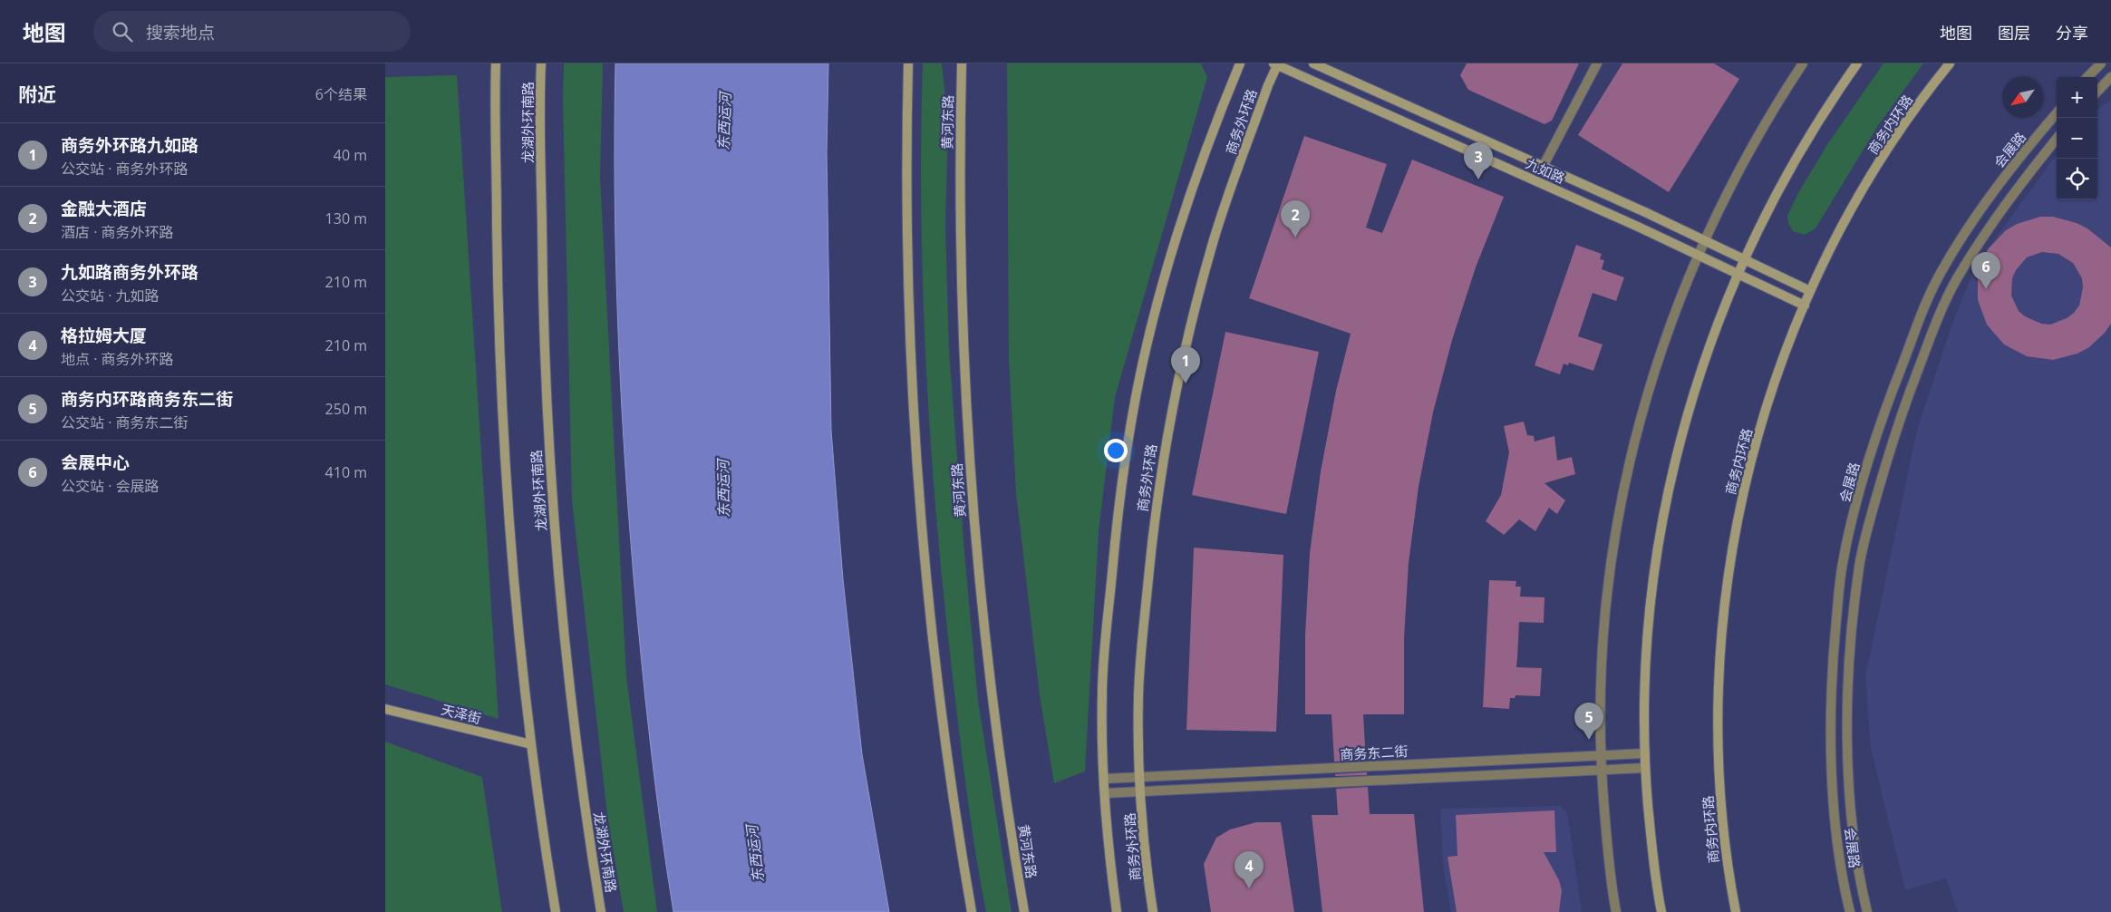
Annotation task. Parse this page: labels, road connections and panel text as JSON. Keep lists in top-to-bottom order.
{
  "streets": {
    "street": [
      "商务外环路",
      "龙湖外环南路",
      "黄河东路",
      "商务内环路",
      "会展路",
      "九如路",
      "天泽街",
      "商务东二街"
    ]
  },
  "crossings": [
    ["商务外环路", "九如路"],
    ["商务外环路", "商务东二街"],
    ["商务内环路", "九如路"]
  ],
  "water": ["东西运河"],
  "north": "bottom left",
  "page": {
    "header": "地图",
    "search": "搜索地点",
    "nav": ["地图", "图层", "分享"],
    "heading": ["附近", "6个结果"],
    "map_buttons": ["+", "−"],
    "list": [
      {
        "mark": "1",
        "name": "商务外环路九如路",
        "note": "公交站 · 商务外环路",
        "value": "40 m"
      },
      {
        "mark": "2",
        "name": "金融大酒店",
        "note": "酒店 · 商务外环路",
        "value": "130 m"
      },
      {
        "mark": "3",
        "name": "九如路商务外环路",
        "note": "公交站 · 九如路",
        "value": "210 m"
      },
      {
        "mark": "4",
        "name": "格拉姆大厦",
        "note": "地点 · 商务外环路",
        "value": "210 m"
      },
      {
        "mark": "5",
        "name": "商务内环路商务东二街",
        "note": "公交站 · 商务东二街",
        "value": "250 m"
      },
      {
        "mark": "6",
        "name": "会展中心",
        "note": "公交站 · 会展路",
        "value": "410 m"
      }
    ],
    "pins": [
      "3",
      "2",
      "6",
      "1",
      "5",
      "4"
    ]
  }
}
